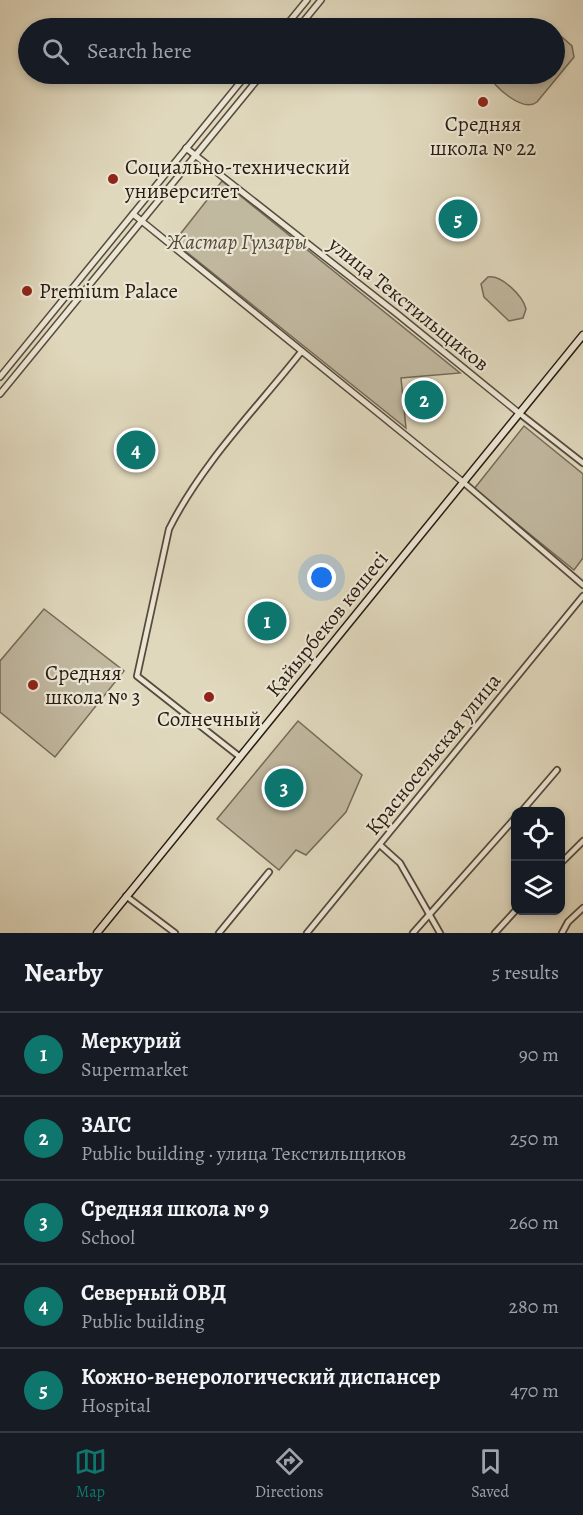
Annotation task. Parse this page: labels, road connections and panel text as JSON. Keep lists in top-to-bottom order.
{
  "streets": {
    "main road": ["Қайырбеков көшесі"],
    "street": ["улица Текстильщиков", "Красносельская улица"]
  },
  "crossings": [
    ["улица Текстильщиков", "Қайырбеков көшесі"]
  ],
  "parks": ["Жастар Гүлзары"],
  "places": [
    "Средняя школа № 22",
    "Социально-технический университет",
    "Premium Palace",
    "Средняя школа № 3",
    "Солнечный"
  ],
  "page": {
    "search": "Search here",
    "pins": [
      "5",
      "2",
      "4",
      "1",
      "3"
    ],
    "heading": ["Nearby", "5 results"],
    "list": [
      {
        "mark": "1",
        "name": "Меркурий",
        "note": "Supermarket",
        "value": "90 m"
      },
      {
        "mark": "2",
        "name": "ЗАГС",
        "note": "Public building · улица Текстильщиков",
        "value": "250 m"
      },
      {
        "mark": "3",
        "name": "Средняя школа № 9",
        "note": "School",
        "value": "260 m"
      },
      {
        "mark": "4",
        "name": "Северный ОВД",
        "note": "Public building",
        "value": "280 m"
      },
      {
        "mark": "5",
        "name": "Кожно-венерологический диспансер",
        "note": "Hospital",
        "value": "470 m"
      }
    ],
    "nav": ["Map", "Directions", "Saved"]
  }
}
